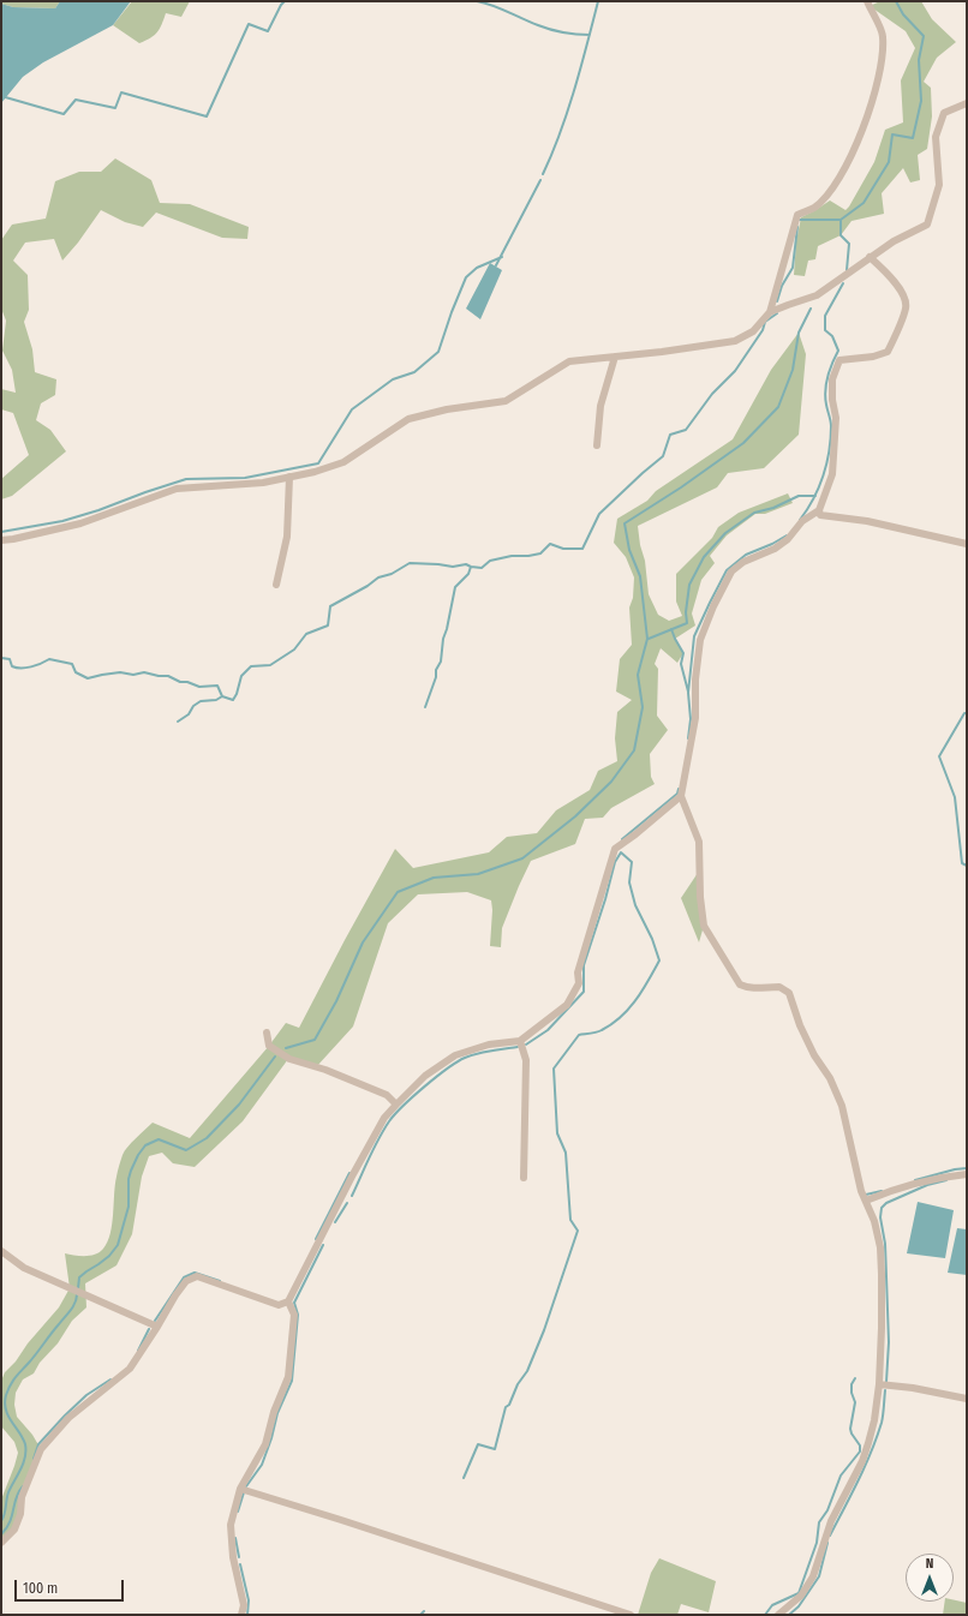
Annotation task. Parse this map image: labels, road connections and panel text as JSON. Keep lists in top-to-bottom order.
{
  "scale_bar": "100 m",
  "north": "top"
}
